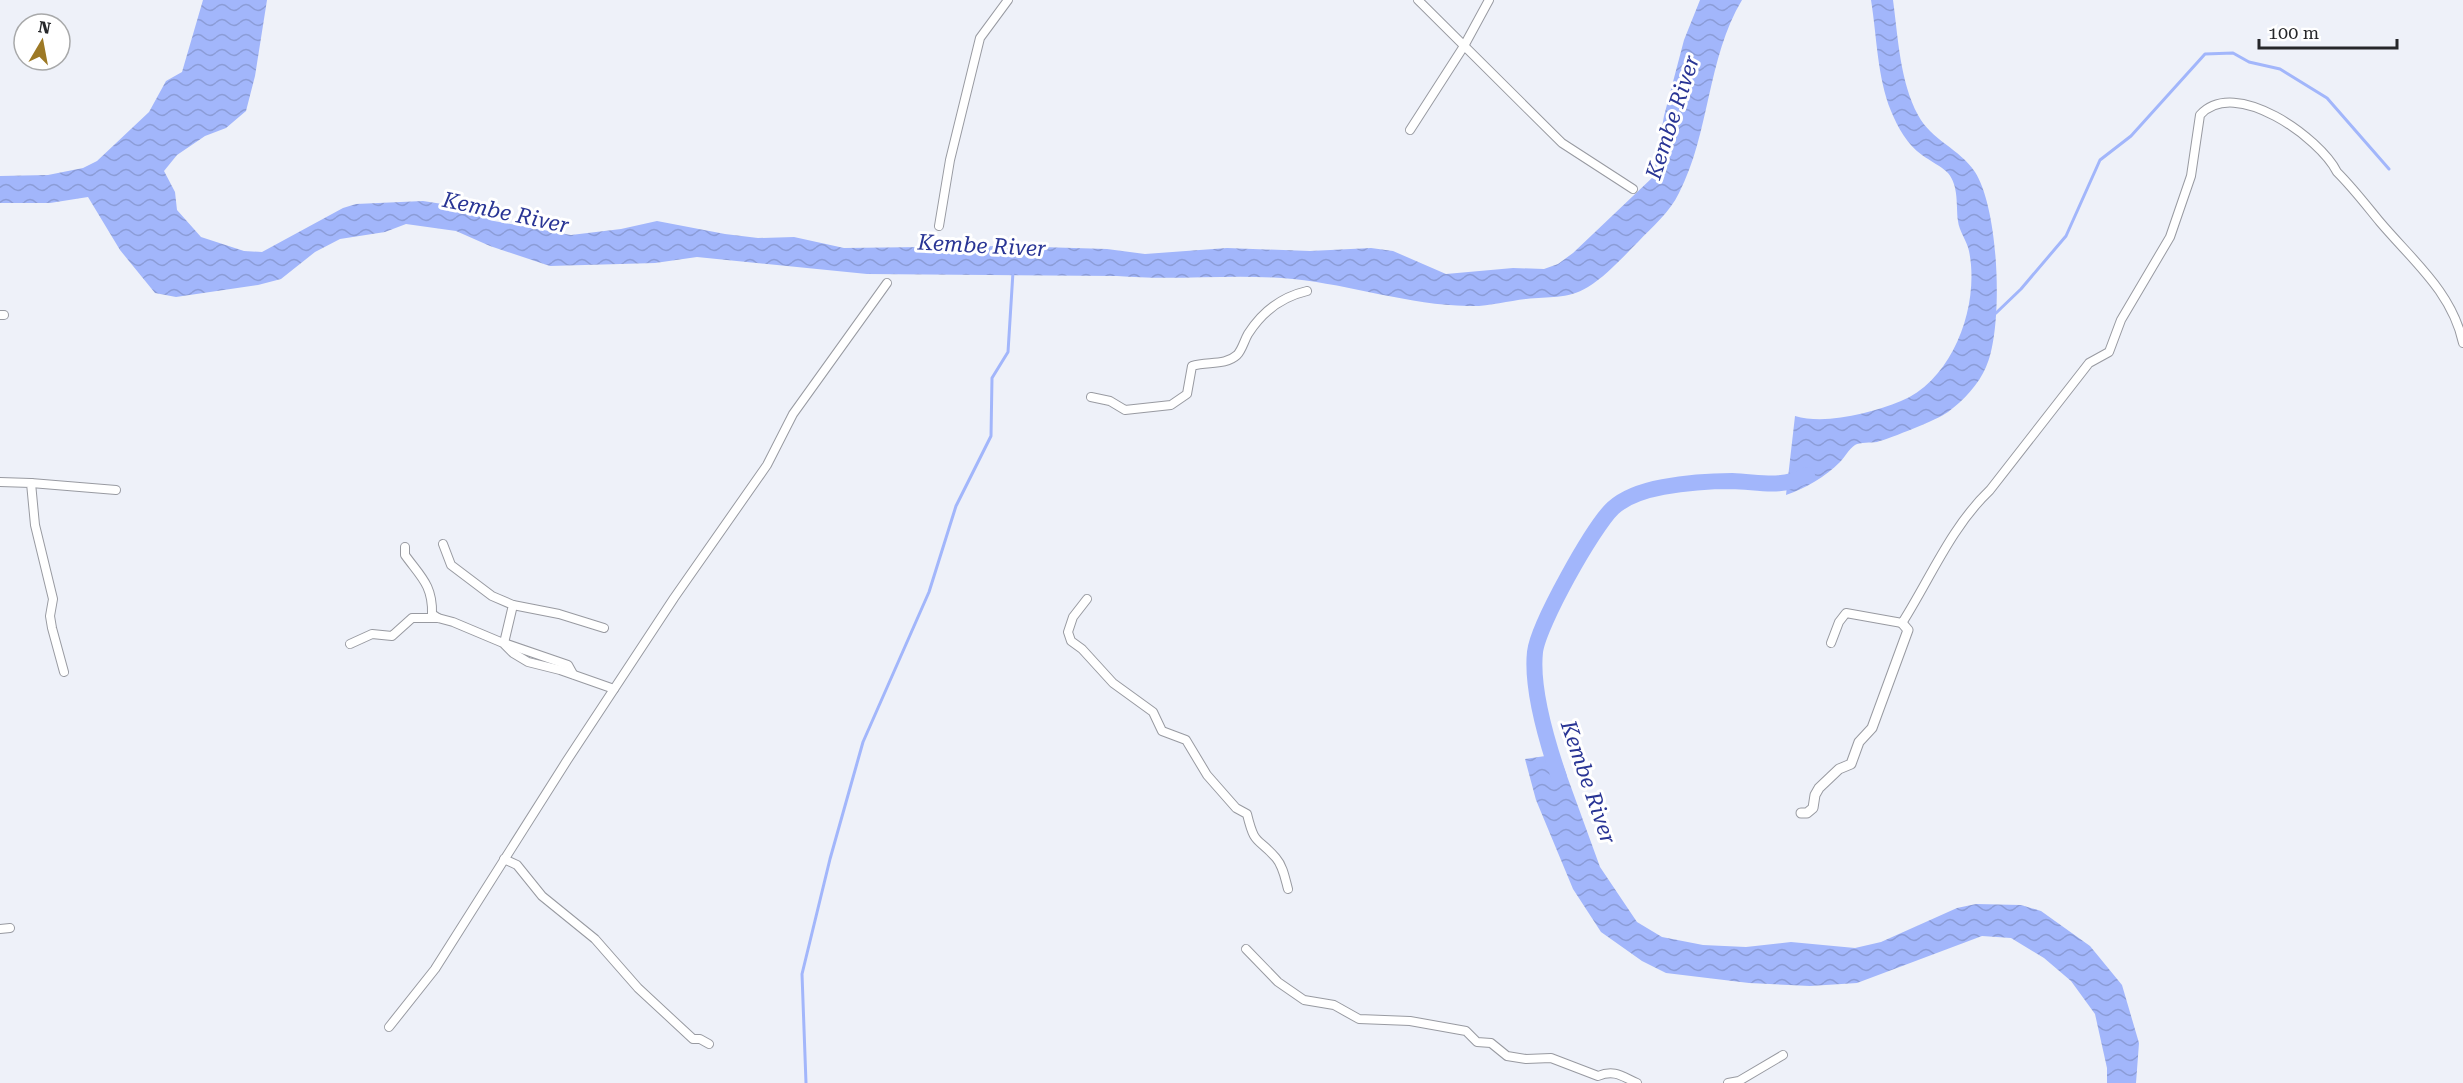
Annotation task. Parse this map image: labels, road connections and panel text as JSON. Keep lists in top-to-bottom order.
{
  "water": ["Kembe River"],
  "scale_bar": "100 m",
  "north": "top"
}
